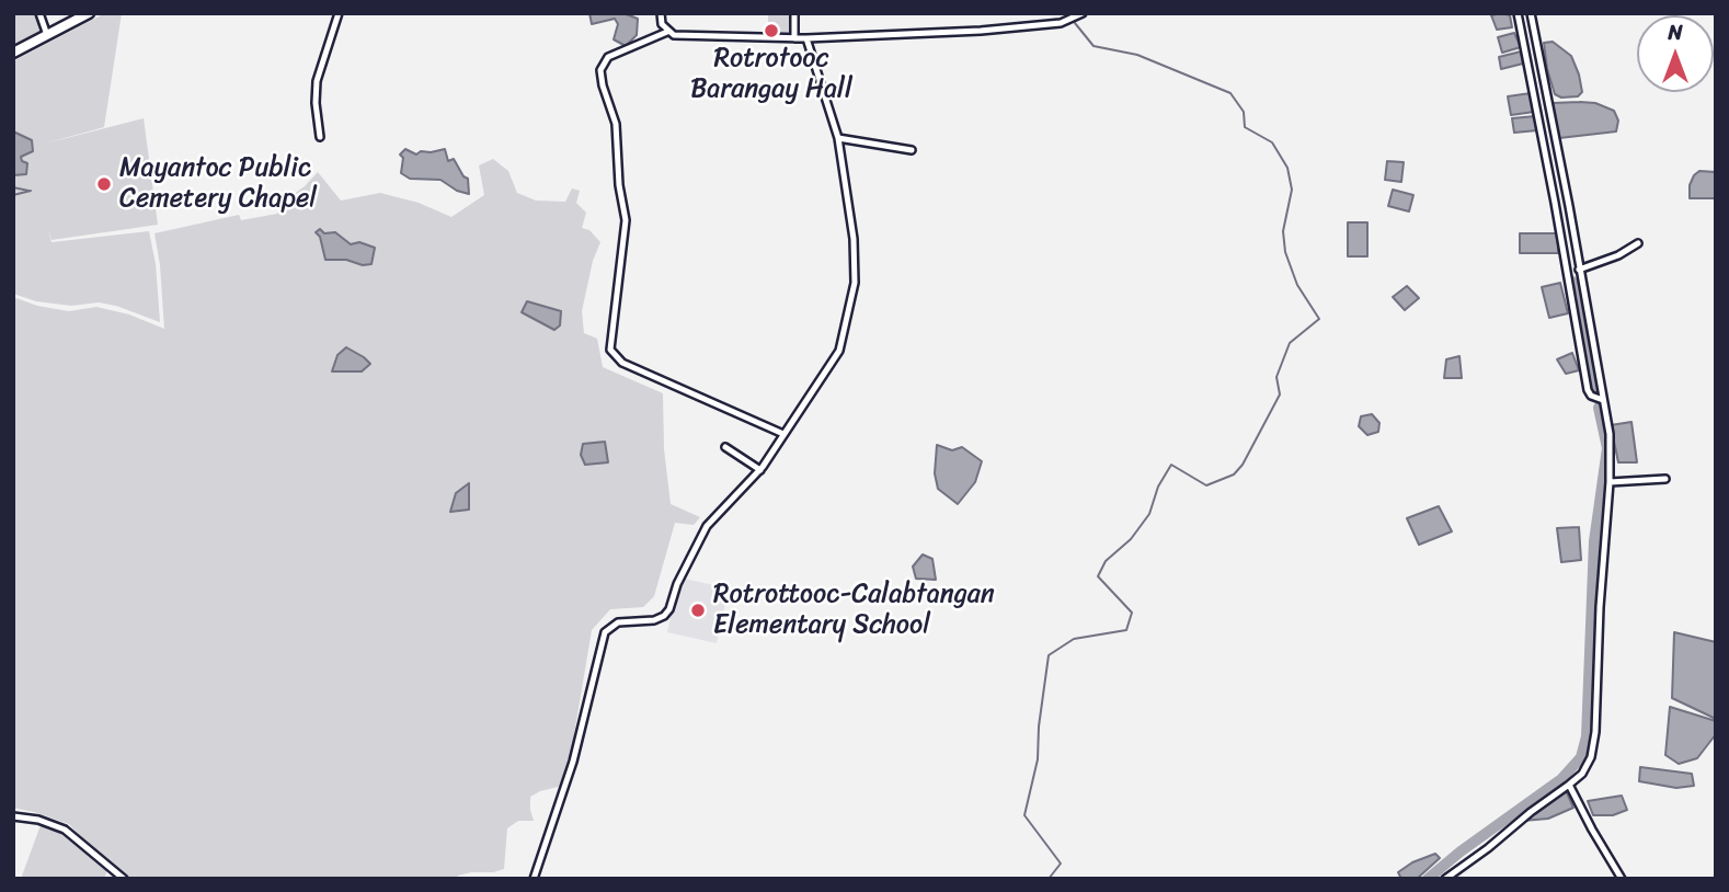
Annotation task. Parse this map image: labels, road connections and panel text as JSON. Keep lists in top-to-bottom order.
{
  "places": ["Rotrotooc Barangay Hall", "Mayantoc Public Cemetery Chapel", "Rotrottooc-Calabtangan Elementary School"],
  "north": "top"
}
